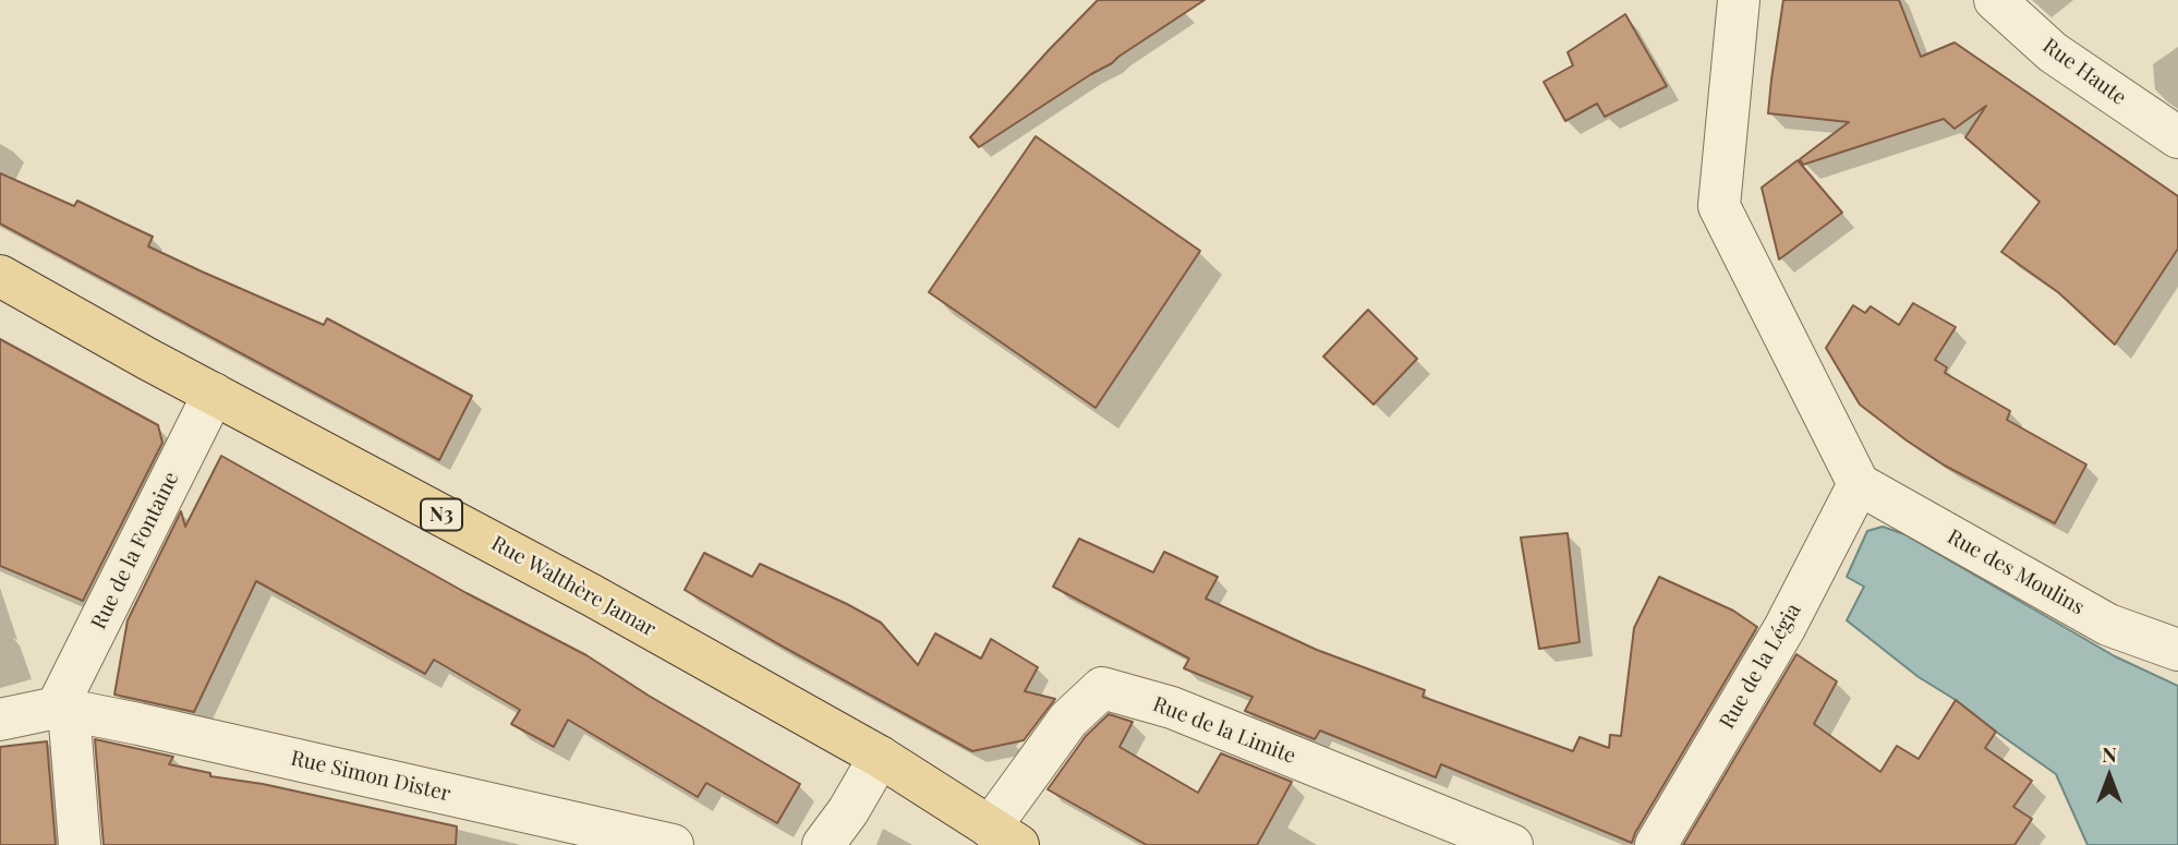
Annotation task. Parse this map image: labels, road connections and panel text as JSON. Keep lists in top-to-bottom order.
{
  "streets": {
    "main road": ["N3", "Rue Walthère Jamar"],
    "street": [
      "Rue Haute",
      "Rue de la Fontaine",
      "Rue des Moulins",
      "Rue de la Légia",
      "Rue de la Limite",
      "Rue Simon Dister"
    ]
  },
  "crossings": [
    ["Rue de la Fontaine", "Rue Walthère Jamar"],
    ["Rue de la Fontaine", "Rue Simon Dister"],
    ["Rue des Moulins", "Rue de la Légia"],
    ["Rue Walthère Jamar", "Rue de la Limite"]
  ],
  "north": "top"
}
